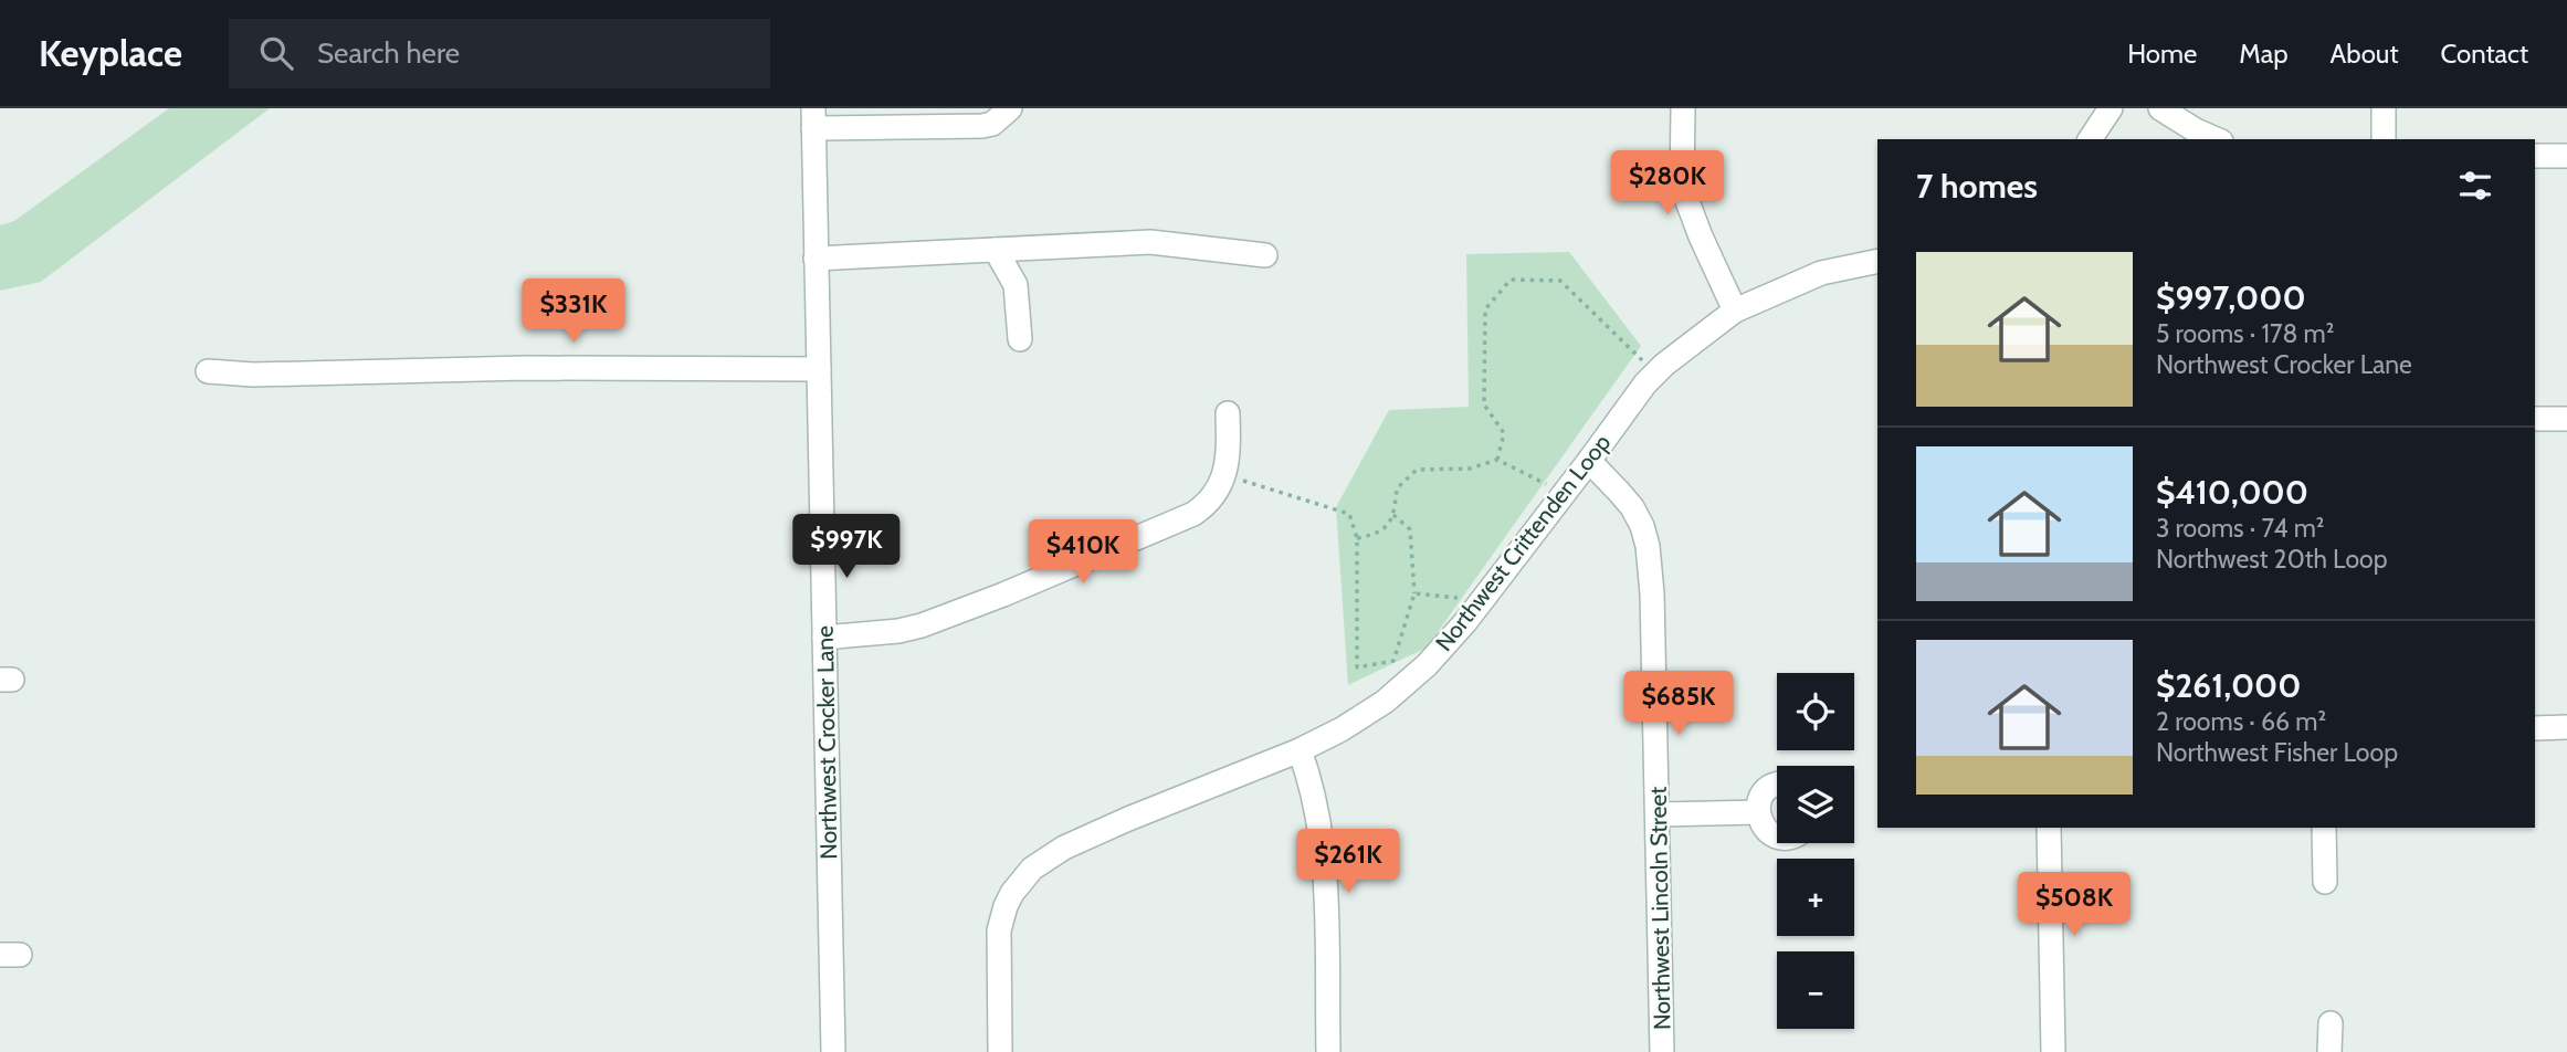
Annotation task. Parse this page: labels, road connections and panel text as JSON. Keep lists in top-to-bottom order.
{
  "streets": {
    "street": ["Northwest Crittenden Loop", "Northwest Crocker Lane", "Northwest Lincoln Street"]
  },
  "crossings": [
    ["Northwest Crittenden Loop", "Northwest Lincoln Street"]
  ],
  "page": {
    "header": "Keyplace",
    "search": "Search here",
    "nav": [
      "Home",
      "Map",
      "About",
      "Contact"
    ],
    "heading": "7 homes",
    "price": [
      "$280K",
      "$331K",
      "$997K",
      "$410K",
      "$685K",
      "$261K",
      "$508K"
    ],
    "list": [
      {
        "name": "$997,000",
        "note": "5 rooms · 178 m² · Northwest Crocker Lane"
      },
      {
        "name": "$410,000",
        "note": "3 rooms · 74 m² · Northwest 20th Loop"
      },
      {
        "name": "$261,000",
        "note": "2 rooms · 66 m² · Northwest Fisher Loop"
      }
    ],
    "map_buttons": ["+", "−"]
  }
}
